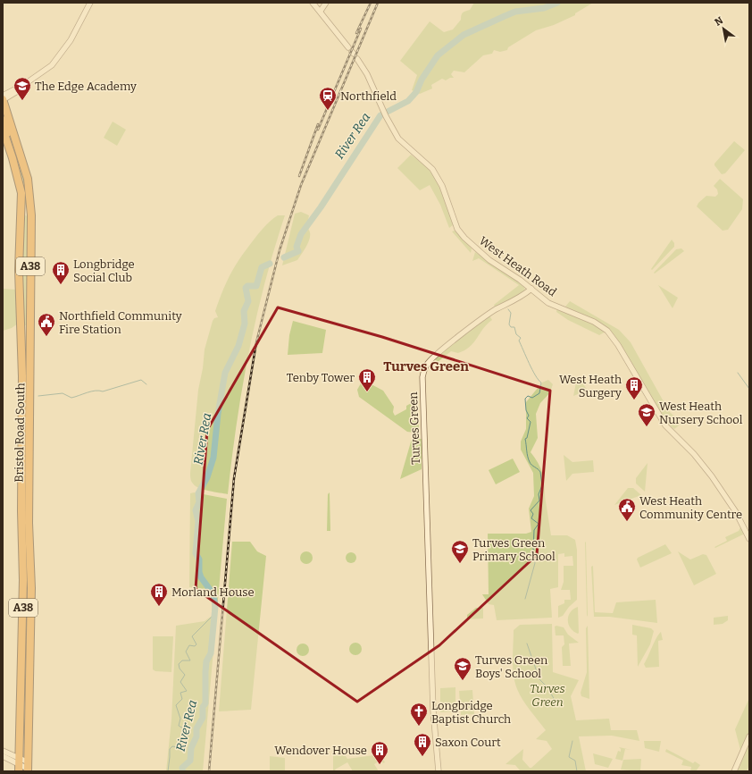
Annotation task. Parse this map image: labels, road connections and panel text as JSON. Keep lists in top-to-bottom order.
{
  "streets": {
    "highway": ["A38", "Bristol Road South"],
    "street": ["West Heath Road", "Turves Green"]
  },
  "crossings": [
    ["West Heath Road", "Turves Green"]
  ],
  "districts": ["Turves Green"],
  "water": ["River Rea"],
  "parks": ["Turves Green"],
  "places": {
    "school or university": [
      "The Edge Academy",
      "West Heath Nursery School",
      "Turves Green Primary School",
      "Turves Green Boys' School"
    ],
    "station": ["Northfield"],
    "building": [
      "Longbridge Social Club",
      "Tenby Tower",
      "West Heath Surgery",
      "Morland House",
      "Saxon Court",
      "Wendover House"
    ],
    "public building": ["Northfield Community Fire Station", "West Heath Community Centre"],
    "church": ["Longbridge Baptist Church"]
  },
  "north": "top left"
}
